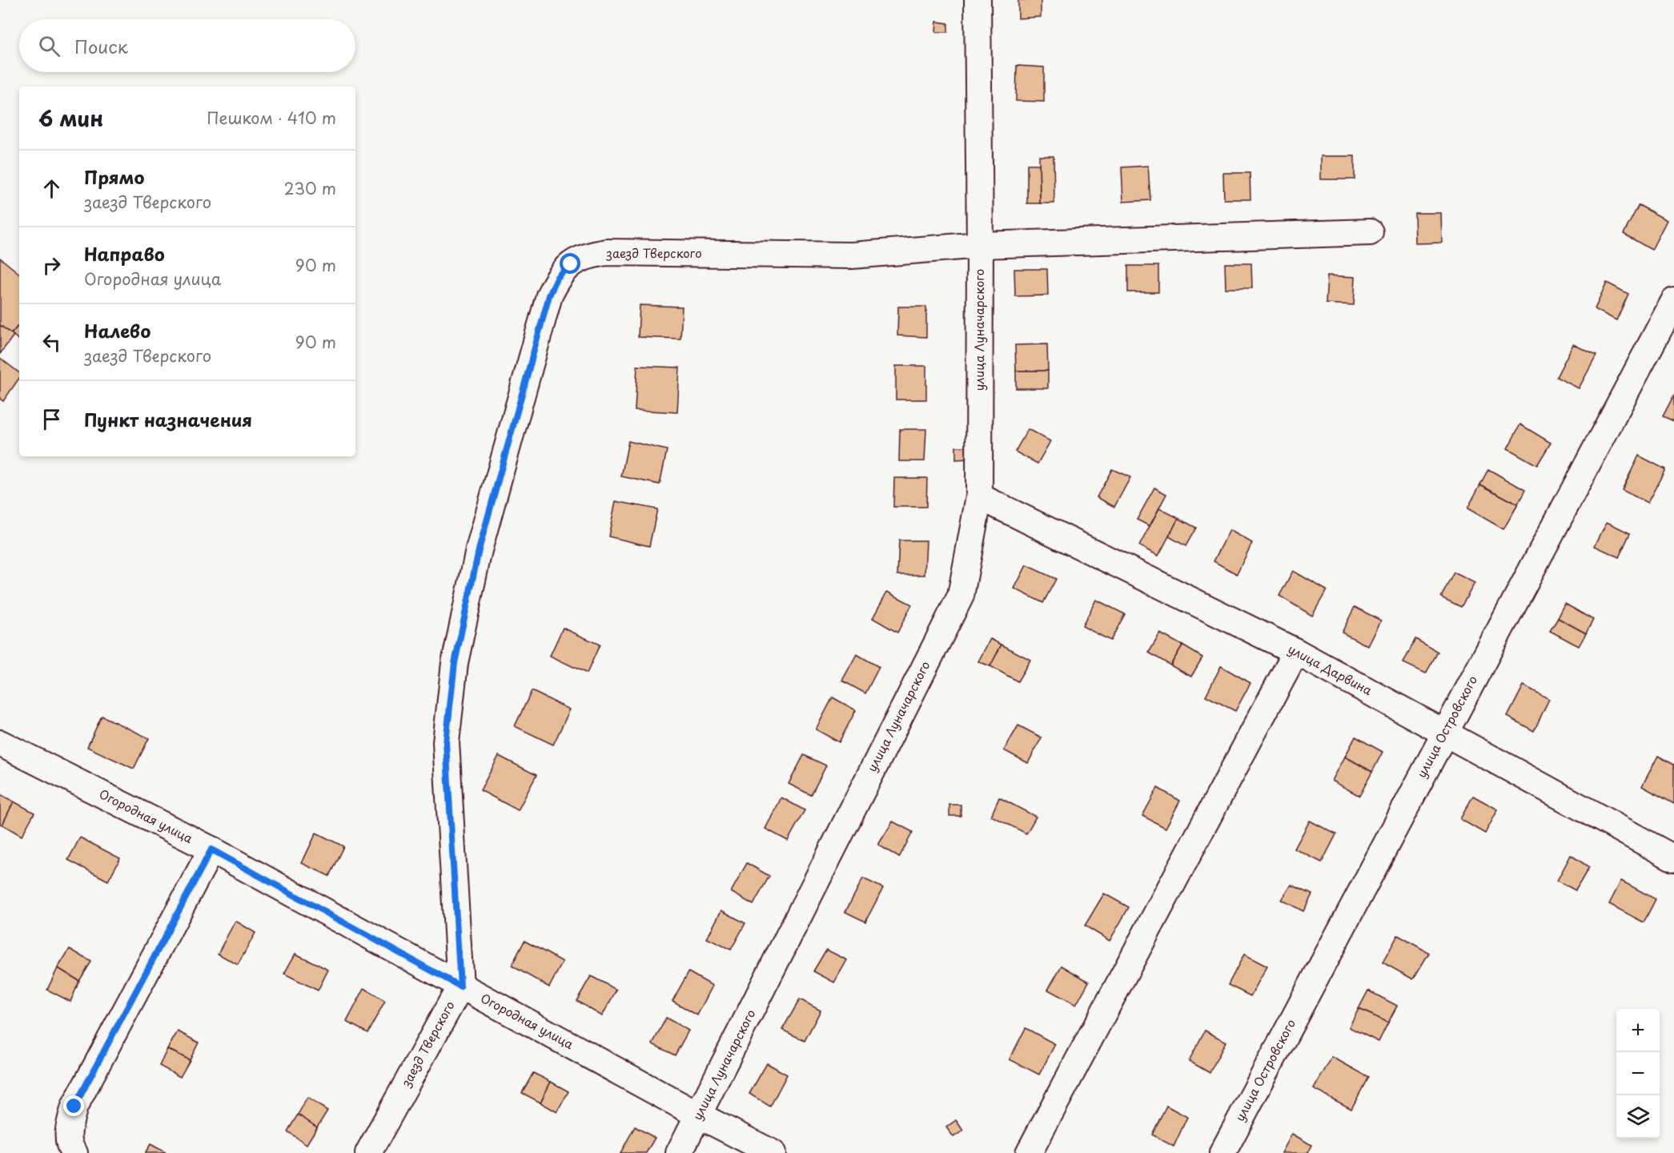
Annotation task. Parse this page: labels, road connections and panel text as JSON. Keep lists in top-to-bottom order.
{
  "streets": {
    "street": [
      "заезд Тверского",
      "улица Луначарского",
      "улица Дарвина",
      "улица Островского",
      "Огородная улица"
    ]
  },
  "crossings": [
    ["заезд Тверского", "улица Луначарского"],
    ["заезд Тверского", "Огородная улица"],
    ["улица Луначарского", "улица Дарвина"],
    ["улица Луначарского", "Огородная улица"],
    ["улица Дарвина", "улица Островского"]
  ],
  "page": {
    "search": "Поиск",
    "heading": ["6 мин", "Пешком · 410 m"],
    "list": [
      ["Прямо", "заезд Тверского", "230 m"],
      ["Направо", "Огородная улица", "90 m"],
      ["Налево", "заезд Тверского", "90 m"],
      "Пункт назначения"
    ],
    "map_buttons": ["+", "−"]
  }
}
